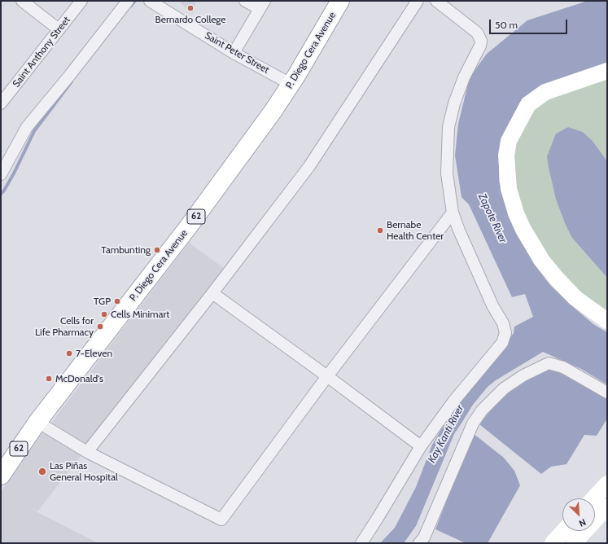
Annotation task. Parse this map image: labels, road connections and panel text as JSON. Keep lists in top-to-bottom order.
{
  "streets": {
    "main road": ["P. Diego Cera Avenue", "62"],
    "street": ["Saint Anthony Street", "Saint Peter Street"]
  },
  "crossings": [
    ["P. Diego Cera Avenue", "Saint Peter Street"]
  ],
  "water": ["Zapote River", "Kay Kanti River"],
  "places": [
    "Bernardo College",
    "Bernabe Health Center",
    "Tambunting",
    "TGP",
    "Cells Minimart",
    "Cells for Life Pharmacy",
    "7-Eleven",
    "McDonald's",
    "Las Piñas General Hospital"
  ],
  "scale_bar": "50 m",
  "north": "bottom right"
}
